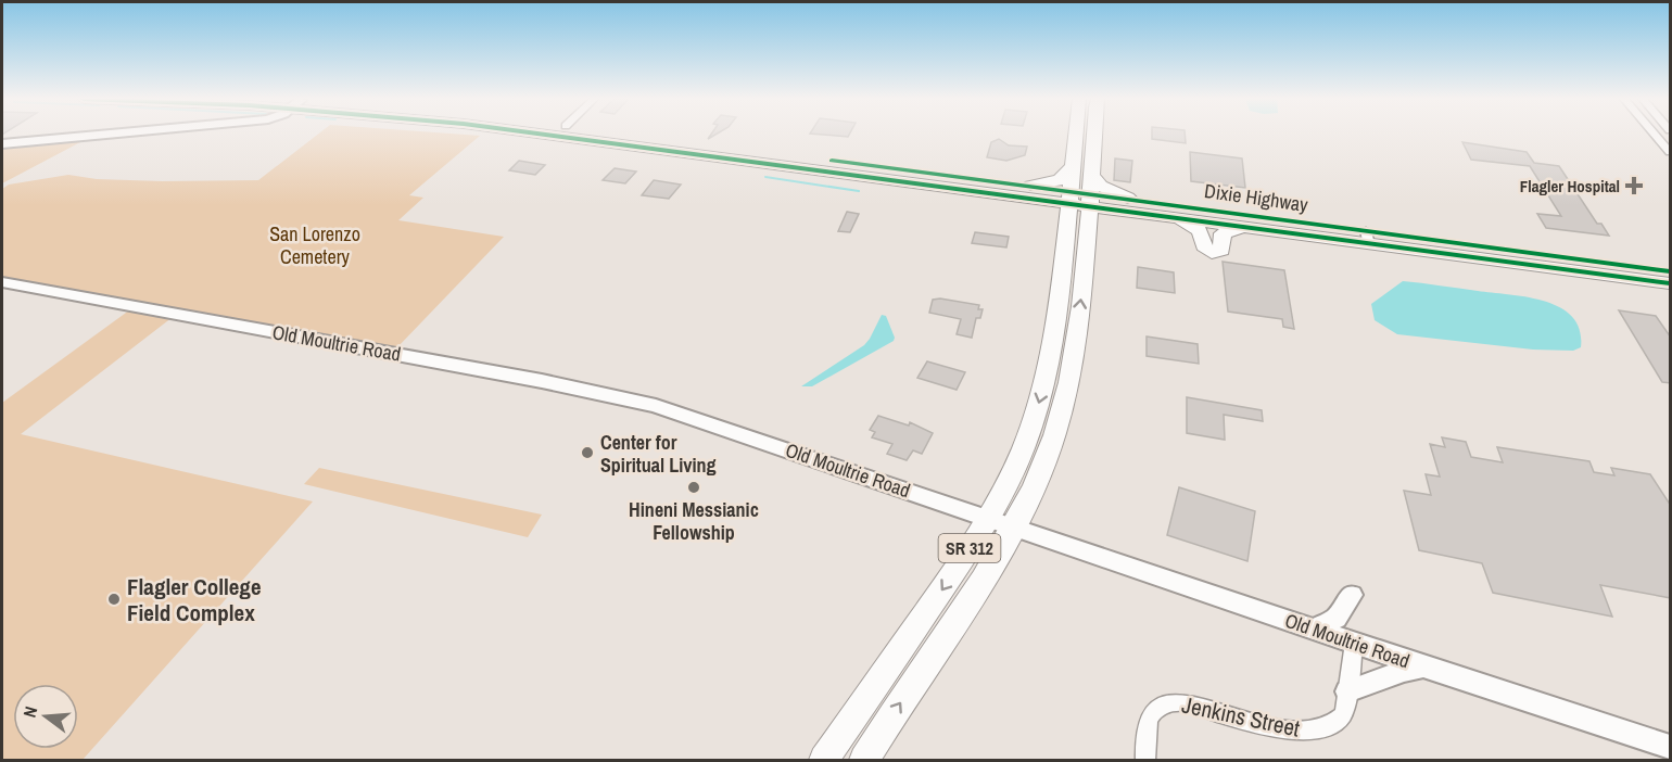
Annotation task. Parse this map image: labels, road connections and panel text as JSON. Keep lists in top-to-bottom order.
{
  "streets": {
    "main road": ["Dixie Highway", "Old Moultrie Road", "SR 312"],
    "street": ["Jenkins Street"]
  },
  "crossings": [
    ["Dixie Highway", "SR 312"],
    ["Old Moultrie Road", "SR 312"],
    ["Old Moultrie Road", "Jenkins Street"]
  ],
  "parks": ["San Lorenzo Cemetery"],
  "places": {
    "health": ["Flagler Hospital"],
    "other": ["Center for Spiritual Living", "Hineni Messianic Fellowship", "Flagler College Field Complex"]
  },
  "north": "left"
}
